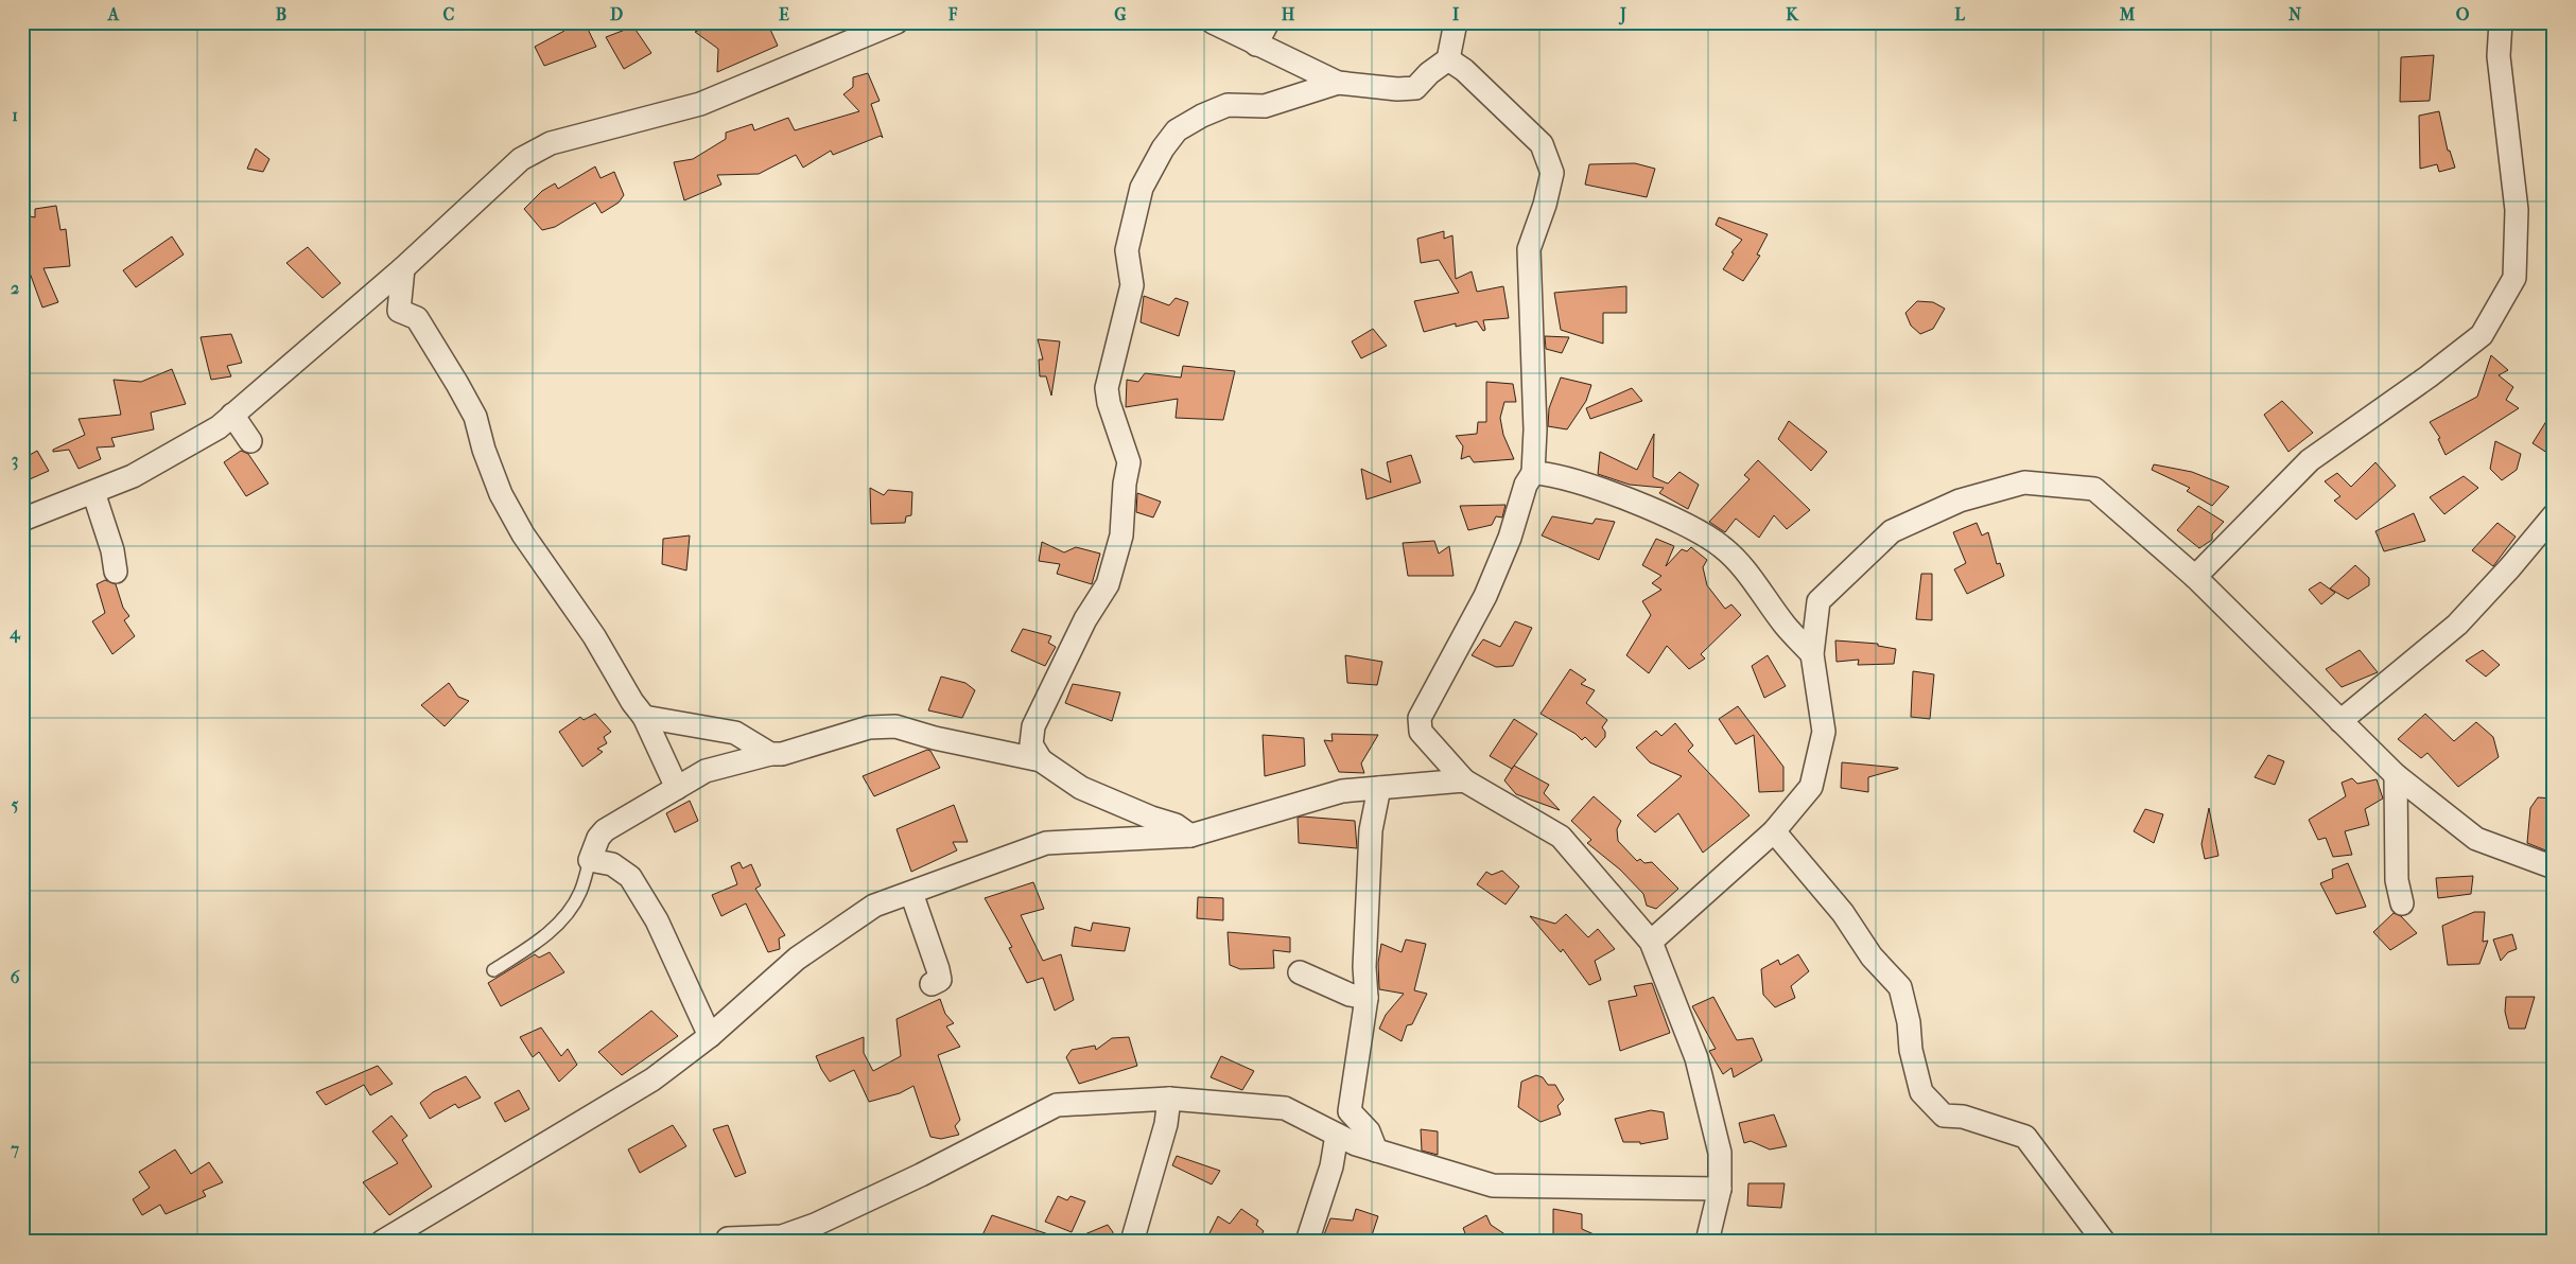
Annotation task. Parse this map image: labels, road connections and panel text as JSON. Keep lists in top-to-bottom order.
{
  "grid": {
    "columns": [
      "A",
      "B",
      "C",
      "D",
      "E",
      "F",
      "G",
      "H",
      "I",
      "J",
      "K",
      "L",
      "M",
      "N",
      "O"
    ],
    "rows": [
      "1",
      "2",
      "3",
      "4",
      "5",
      "6",
      "7"
    ]
  }
}
